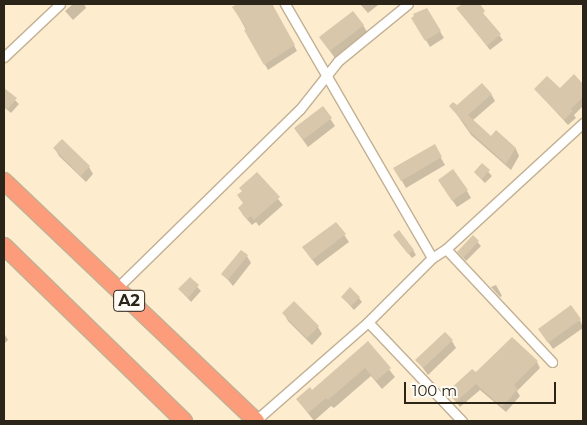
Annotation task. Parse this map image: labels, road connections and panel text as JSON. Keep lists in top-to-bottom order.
{
  "streets": {
    "highway": ["A2"]
  },
  "scale_bar": "100 m"
}
